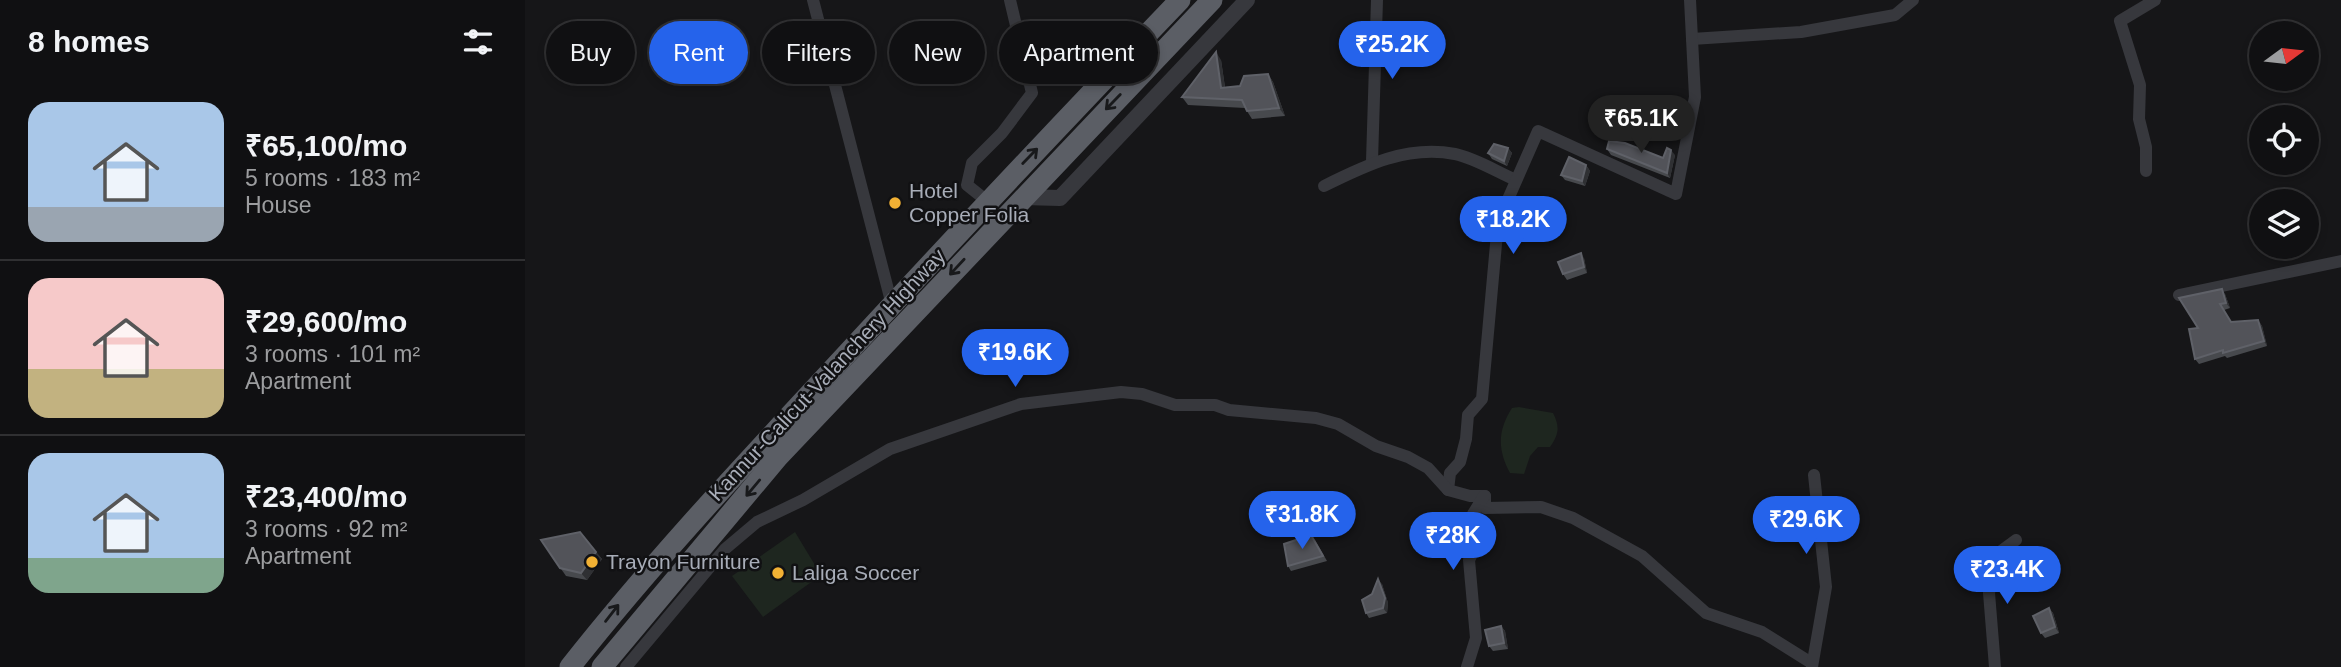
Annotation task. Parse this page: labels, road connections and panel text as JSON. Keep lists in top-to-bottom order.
{
  "streets": {
    "highway": ["Kannur-Calicut-Valanchery Highway"]
  },
  "places": ["Hotel Copper Folia", "Trayon Furniture", "Laliga Soccer"],
  "north": "right",
  "page": {
    "heading": "8 homes",
    "price": [
      "₹25.2K",
      "₹65.1K",
      "₹18.2K",
      "₹19.6K",
      "₹31.8K",
      "₹29.6K",
      "₹28K",
      "₹23.4K"
    ],
    "chip": [
      "Buy",
      "Rent",
      "Filters",
      "New",
      "Apartment"
    ],
    "list": [
      {
        "name": "₹65,100/mo",
        "note": "5 rooms · 183 m² · House"
      },
      {
        "name": "₹29,600/mo",
        "note": "3 rooms · 101 m² · Apartment"
      },
      {
        "name": "₹23,400/mo",
        "note": "3 rooms · 92 m² · Apartment"
      }
    ]
  }
}
